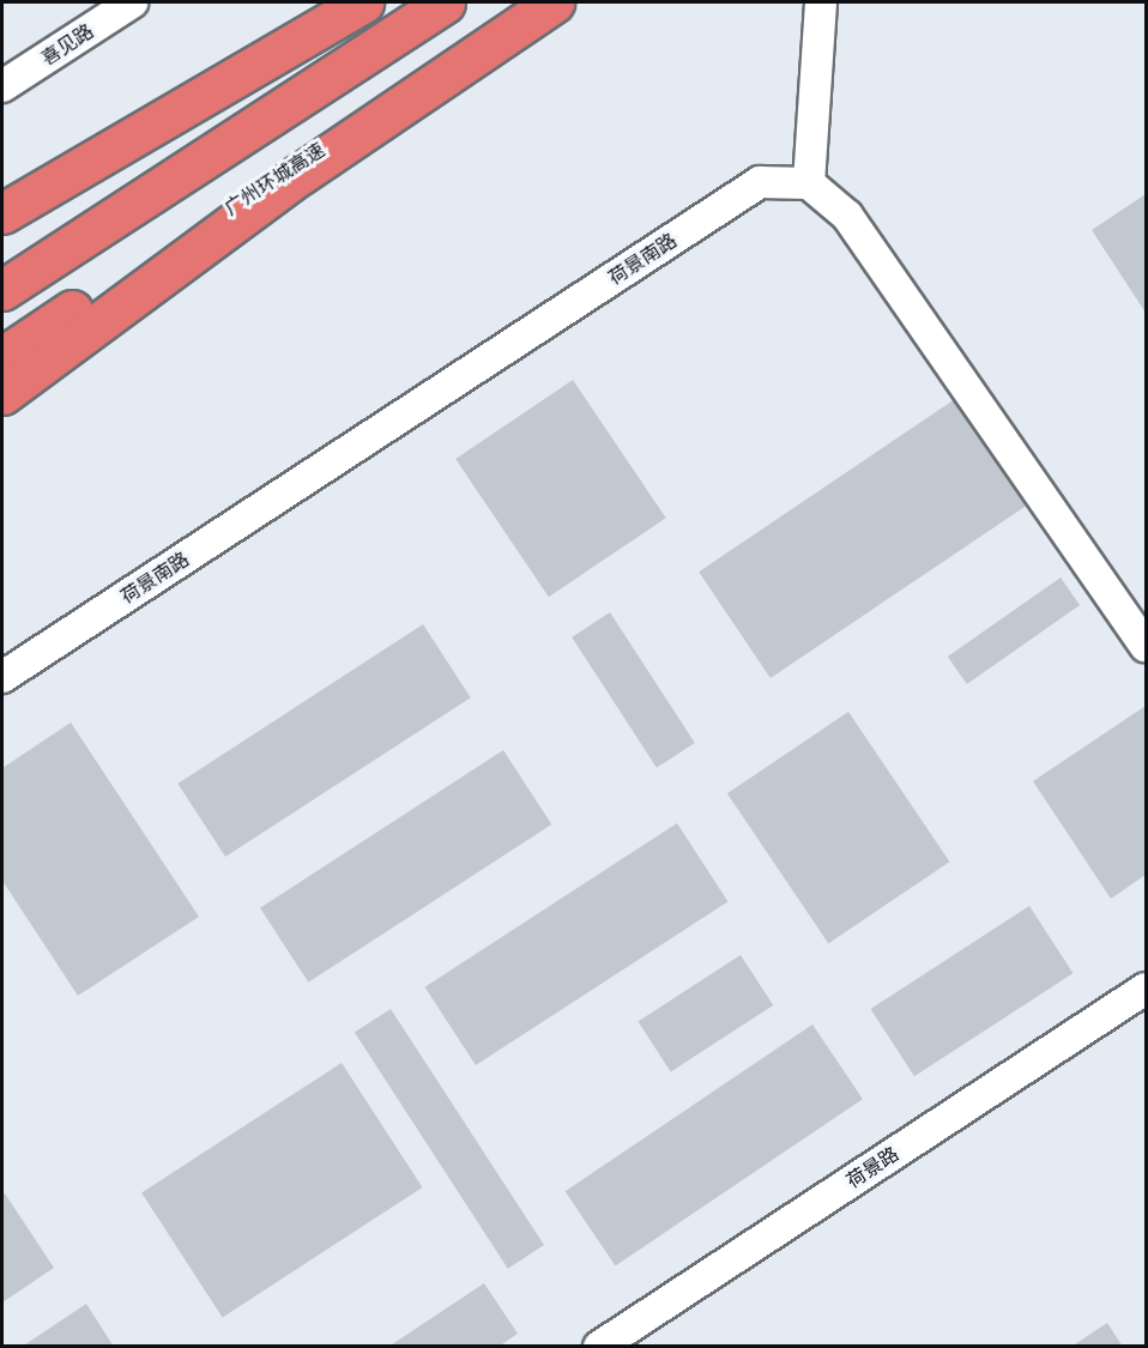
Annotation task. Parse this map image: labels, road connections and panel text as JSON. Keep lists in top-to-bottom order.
{
  "streets": {
    "highway": ["广州环城高速"],
    "street": ["喜见路", "荷景南路", "荷景路"]
  }
}
